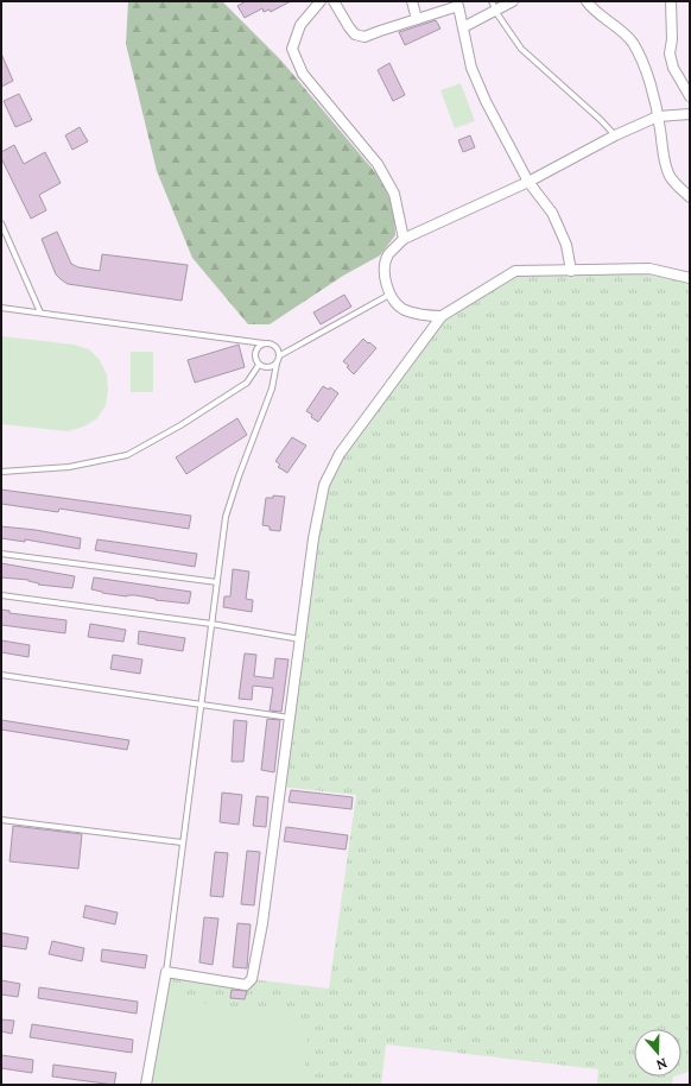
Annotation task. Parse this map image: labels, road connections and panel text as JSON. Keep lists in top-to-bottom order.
{
  "north": "bottom"
}
